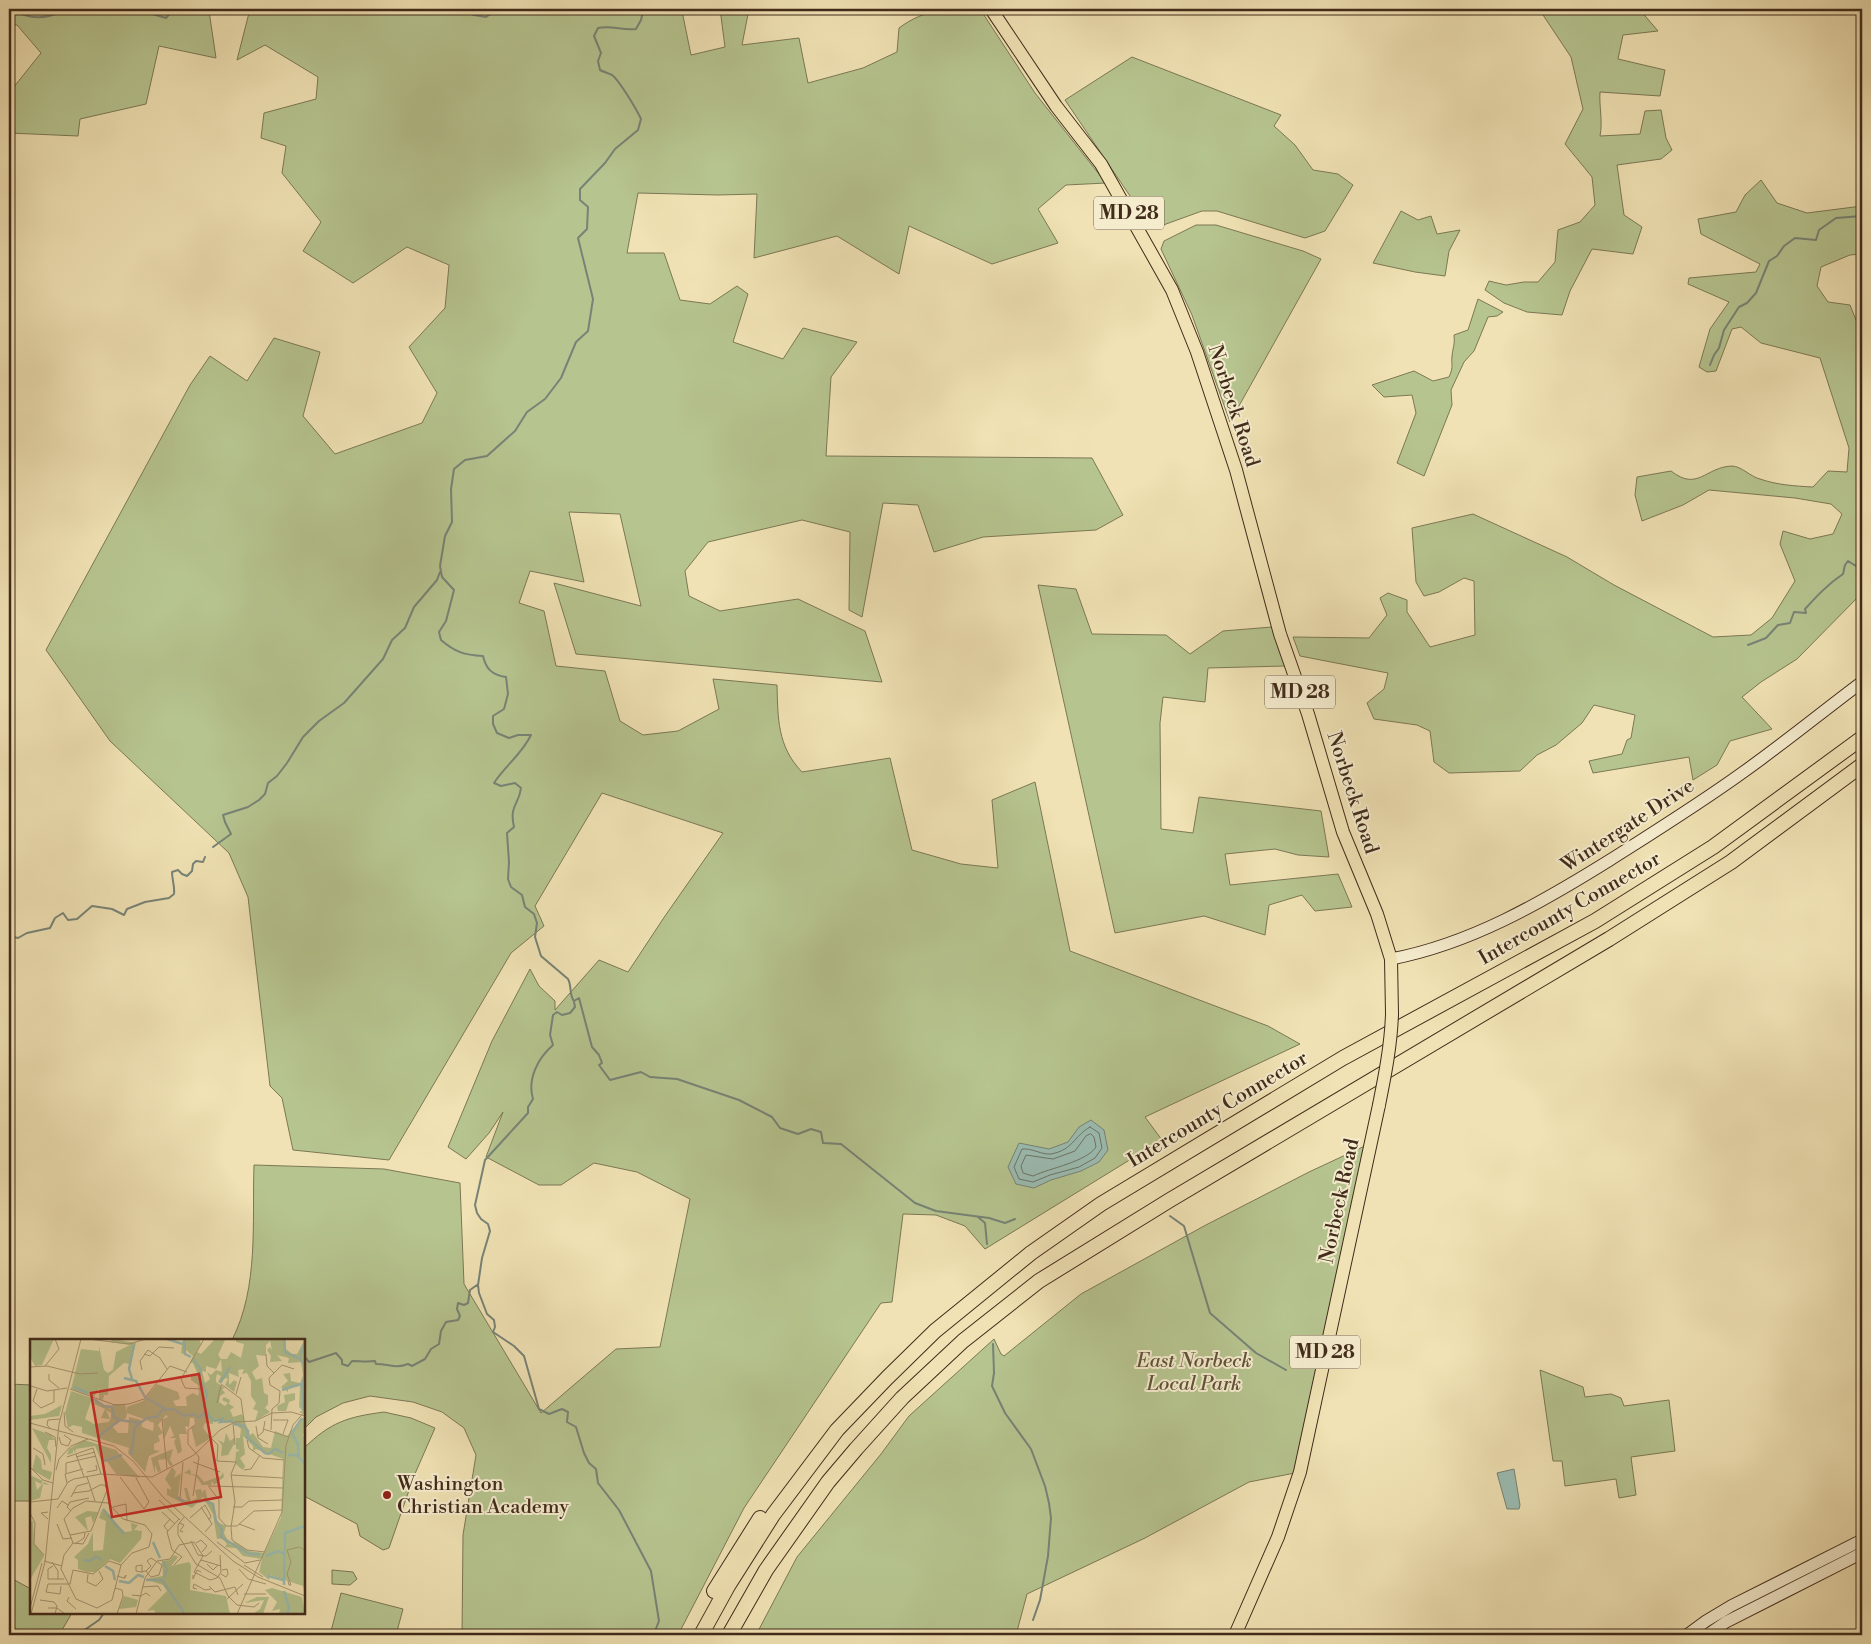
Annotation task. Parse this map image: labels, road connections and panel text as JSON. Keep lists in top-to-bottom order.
{
  "streets": {
    "highway": ["Intercounty Connector"],
    "main road": ["MD 28", "Norbeck Road"],
    "street": ["Wintergate Drive"]
  },
  "crossings": [
    ["Norbeck Road", "Wintergate Drive"]
  ],
  "parks": ["East Norbeck Local Park"],
  "places": ["Washington Christian Academy"]
}
